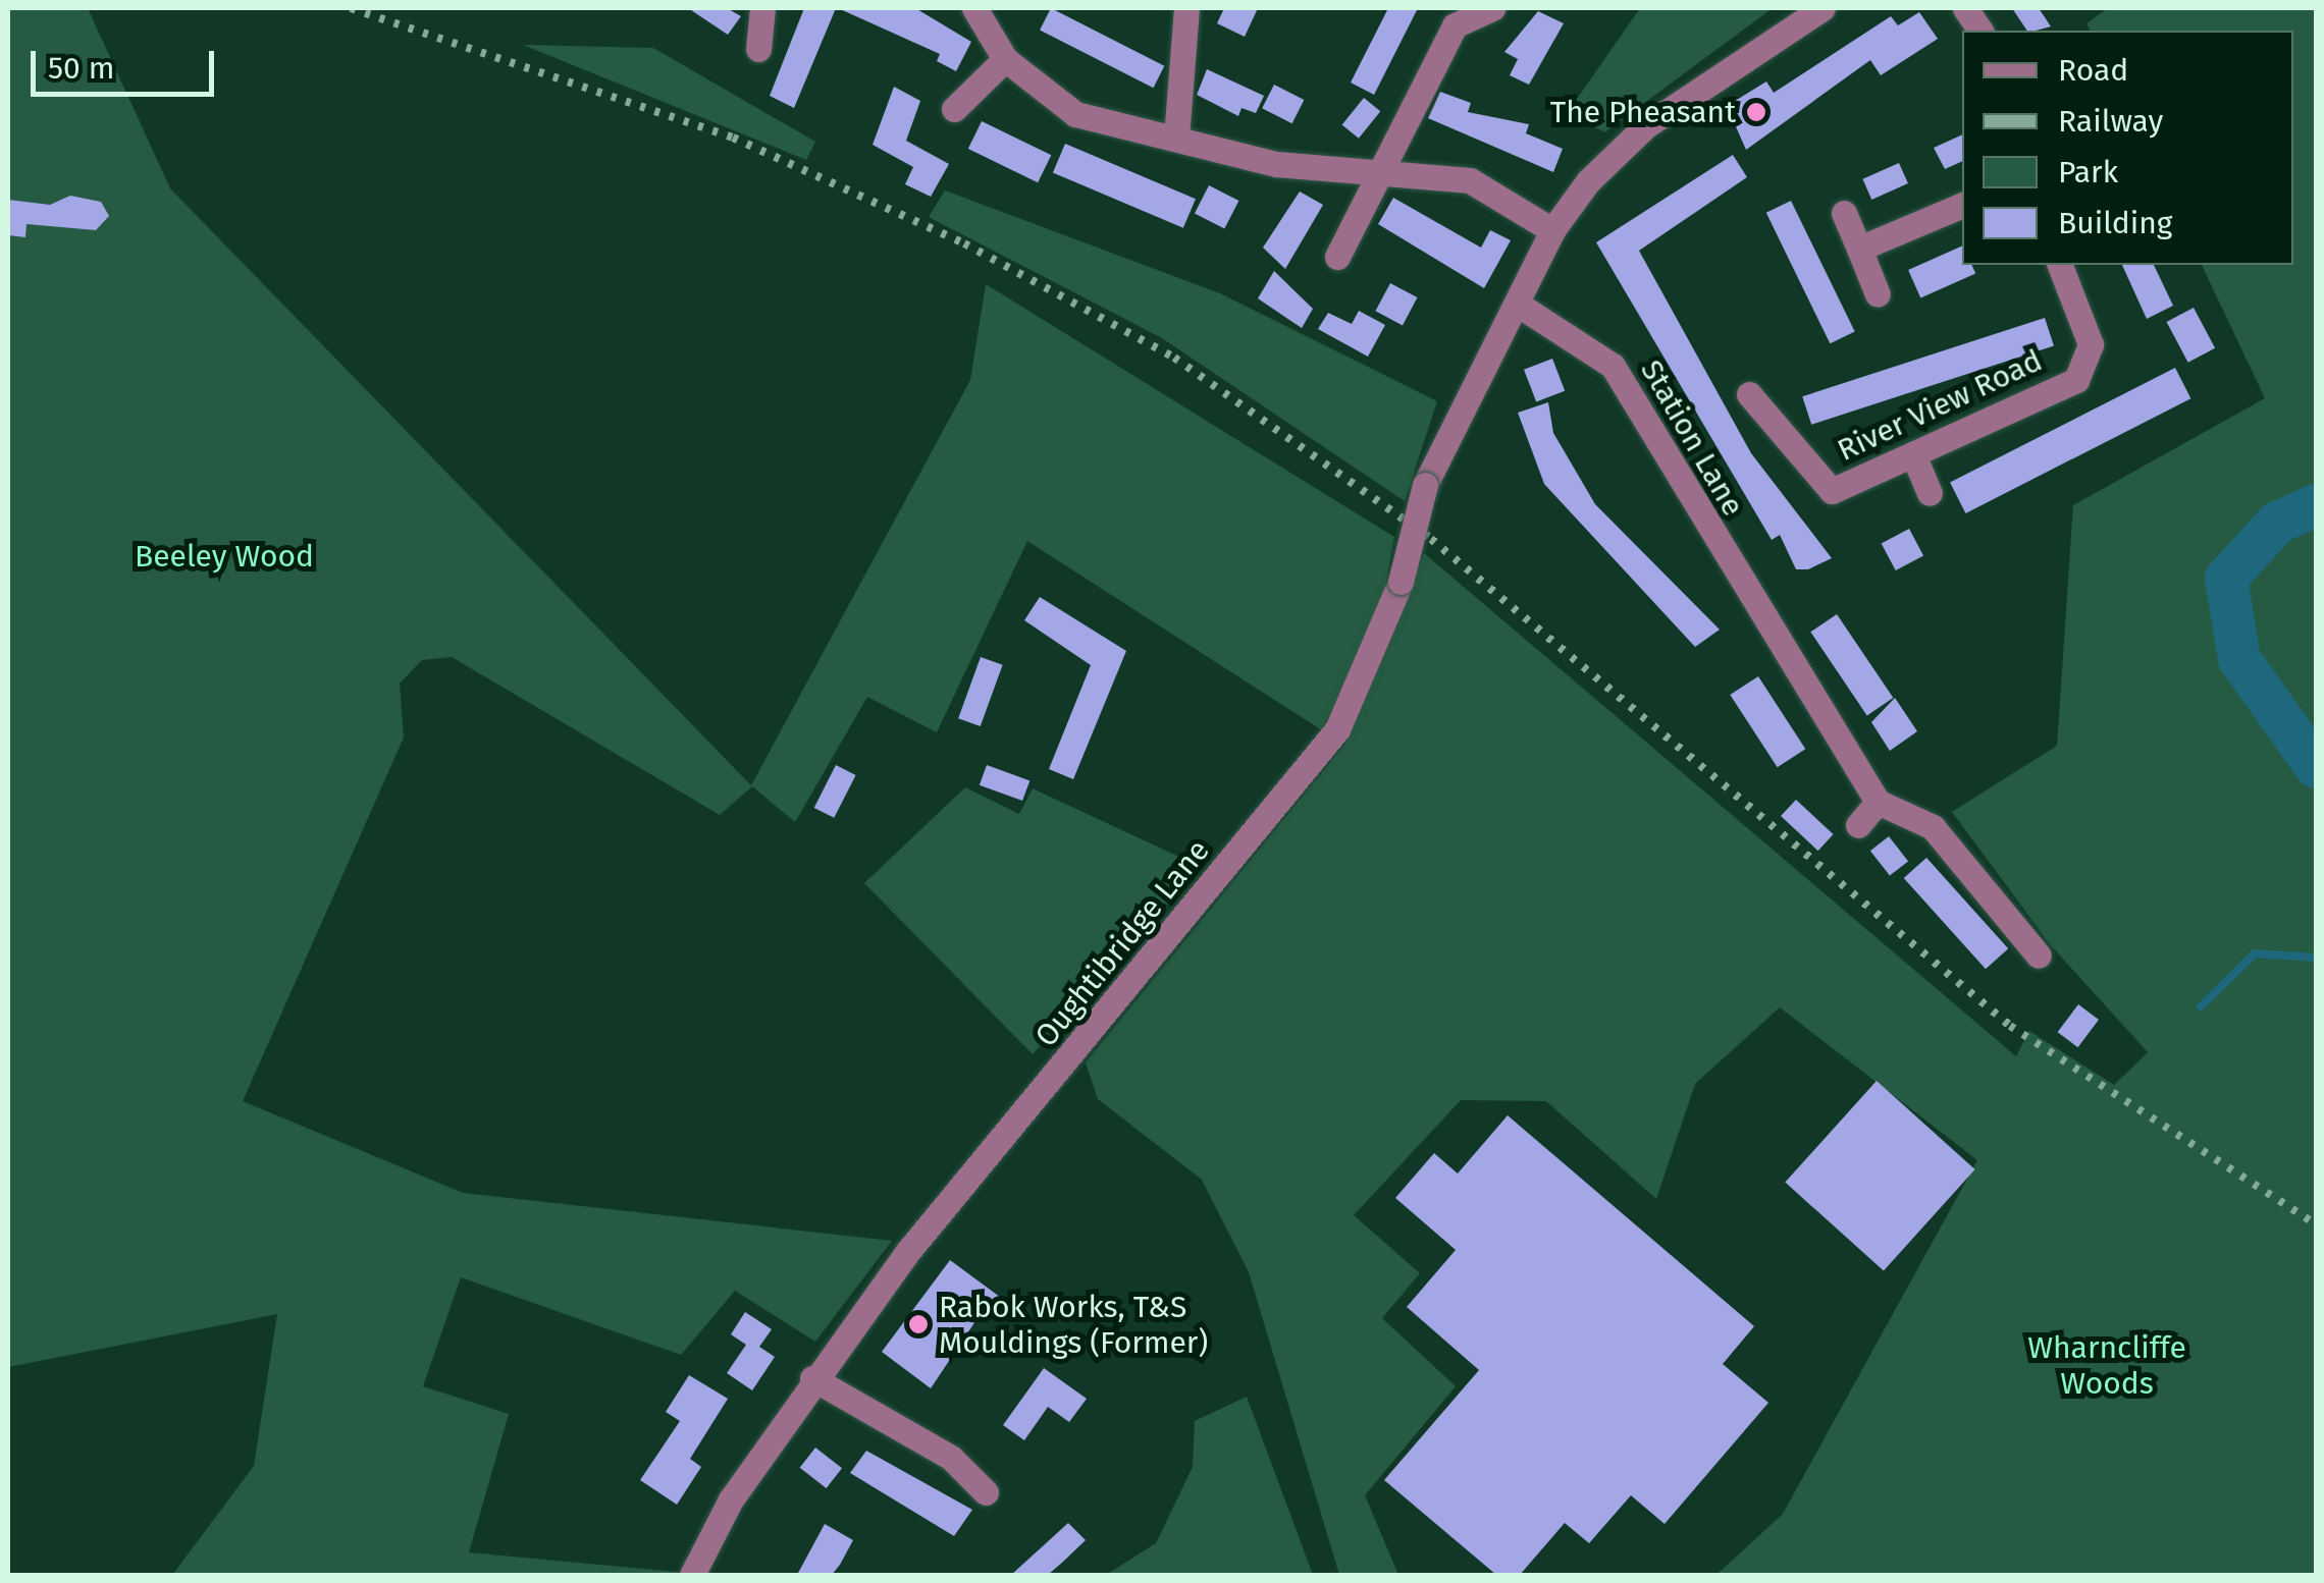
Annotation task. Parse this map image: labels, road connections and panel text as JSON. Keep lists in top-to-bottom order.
{
  "streets": {
    "street": ["River View Road", "Station Lane", "Oughtibridge Lane"]
  },
  "crossings": [
    ["Station Lane", "Oughtibridge Lane"]
  ],
  "parks": ["Beeley Wood", "Wharncliffe Woods"],
  "places": ["The Pheasant", "Rabok Works, T&S Mouldings (Former)"],
  "legend": [
    "Road",
    "Railway",
    "Park",
    "Building"
  ],
  "scale_bar": "50 m"
}
